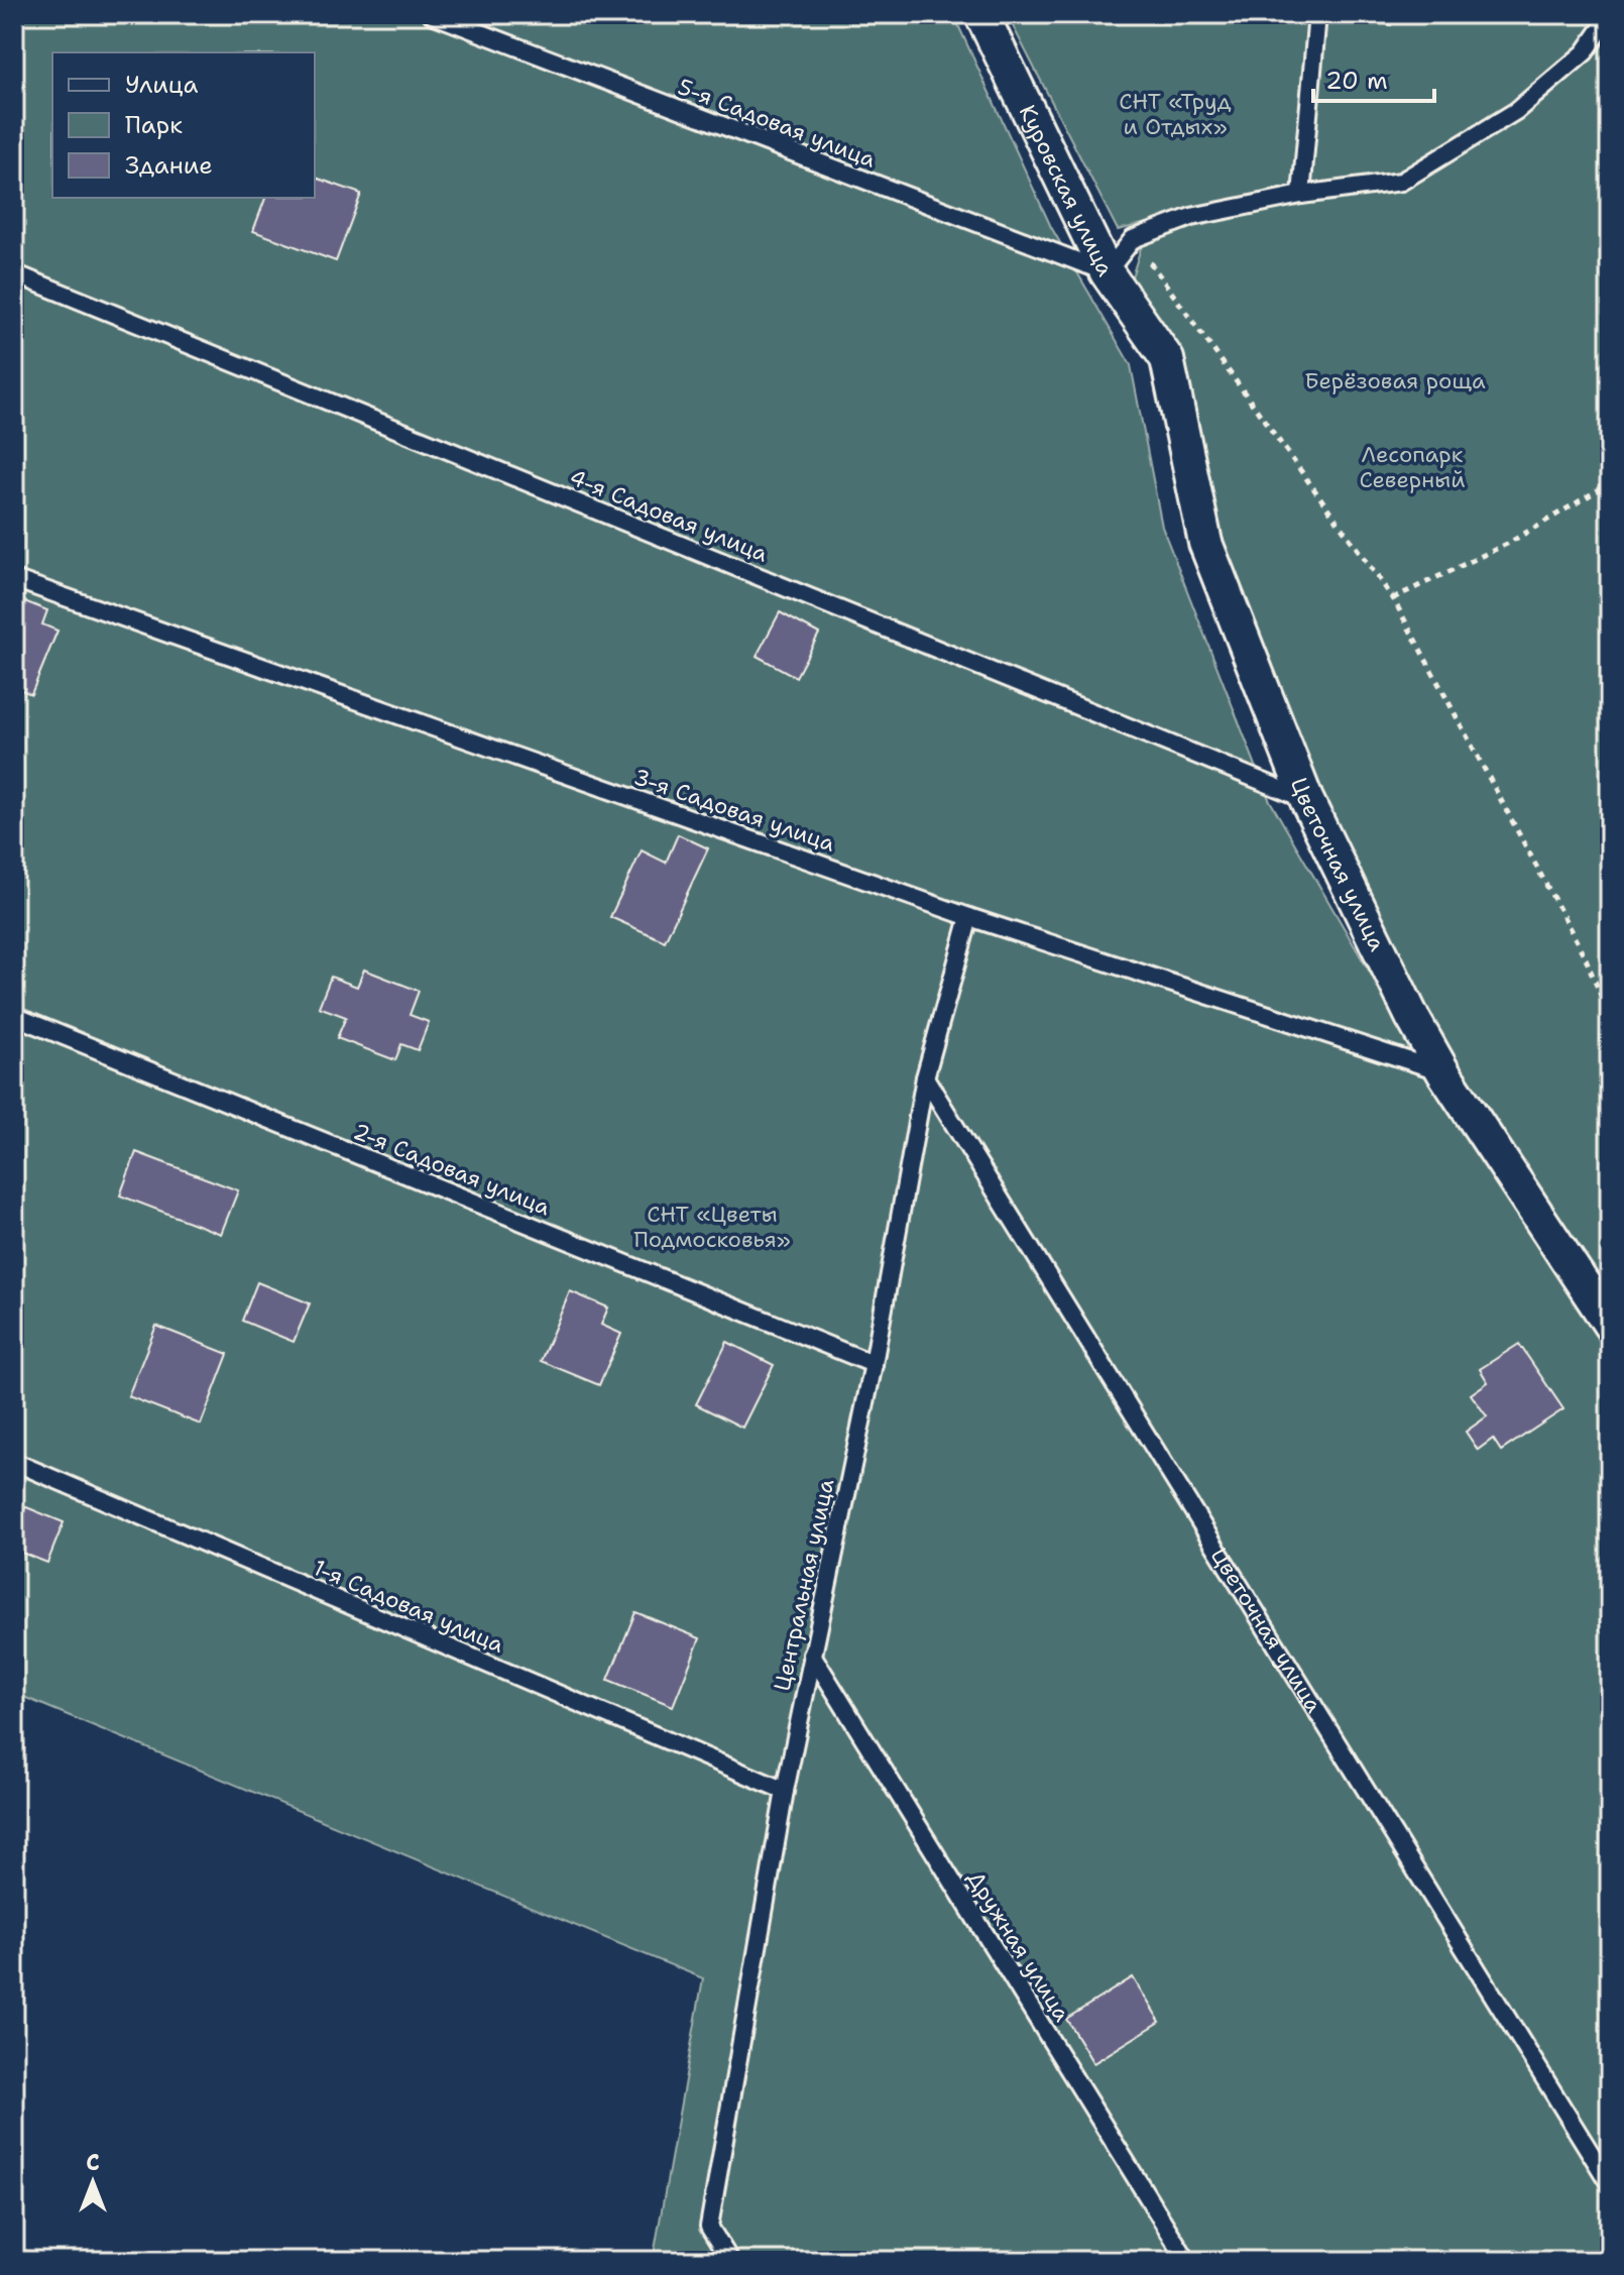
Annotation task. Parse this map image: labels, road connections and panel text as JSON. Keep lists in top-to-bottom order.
{
  "streets": {
    "street": ["Куровская улица", "Цветочная улица"],
    "lane": [
      "5-я Садовая улица",
      "4-я Садовая улица",
      "3-я Садовая улица",
      "2-я Садовая улица",
      "Центральная улица",
      "1-я Садовая улица",
      "Дружная улица"
    ]
  },
  "crossings": [
    ["5-я Садовая улица", "Куровская улица"],
    ["Куровская улица", "Цветочная улица"],
    ["4-я Садовая улица", "Цветочная улица"],
    ["3-я Садовая улица", "Цветочная улица"],
    ["3-я Садовая улица", "Центральная улица"],
    ["Цветочная улица", "Центральная улица"],
    ["2-я Садовая улица", "Центральная улица"],
    ["Центральная улица", "1-я Садовая улица"],
    ["Центральная улица", "Дружная улица"]
  ],
  "parks": [
    "СНТ «Труд и Отдых»",
    "Берёзовая роща",
    "Лесопарк Северный",
    "СНТ «Цветы Подмосковья»"
  ],
  "legend": ["Улица", "Парк", "Здание"],
  "scale_bar": "20 m",
  "north": "top"
}
